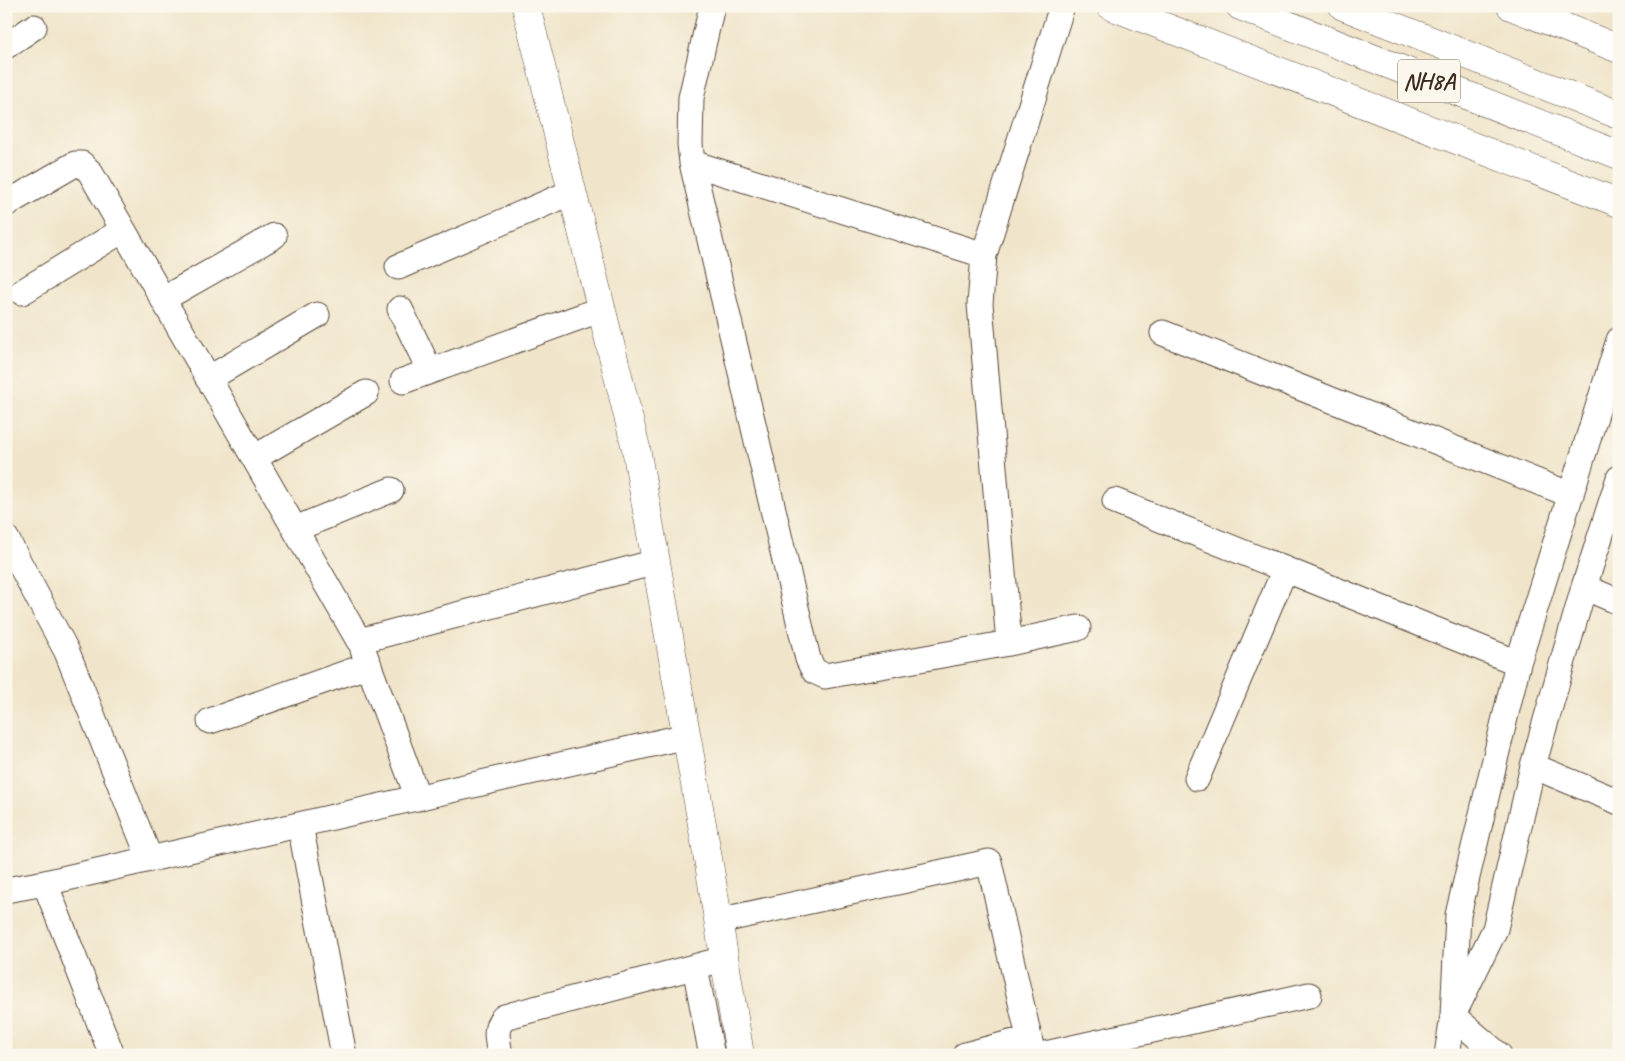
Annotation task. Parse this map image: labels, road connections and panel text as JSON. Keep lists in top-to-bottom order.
{
  "streets": {
    "street": ["NH8A"]
  }
}
